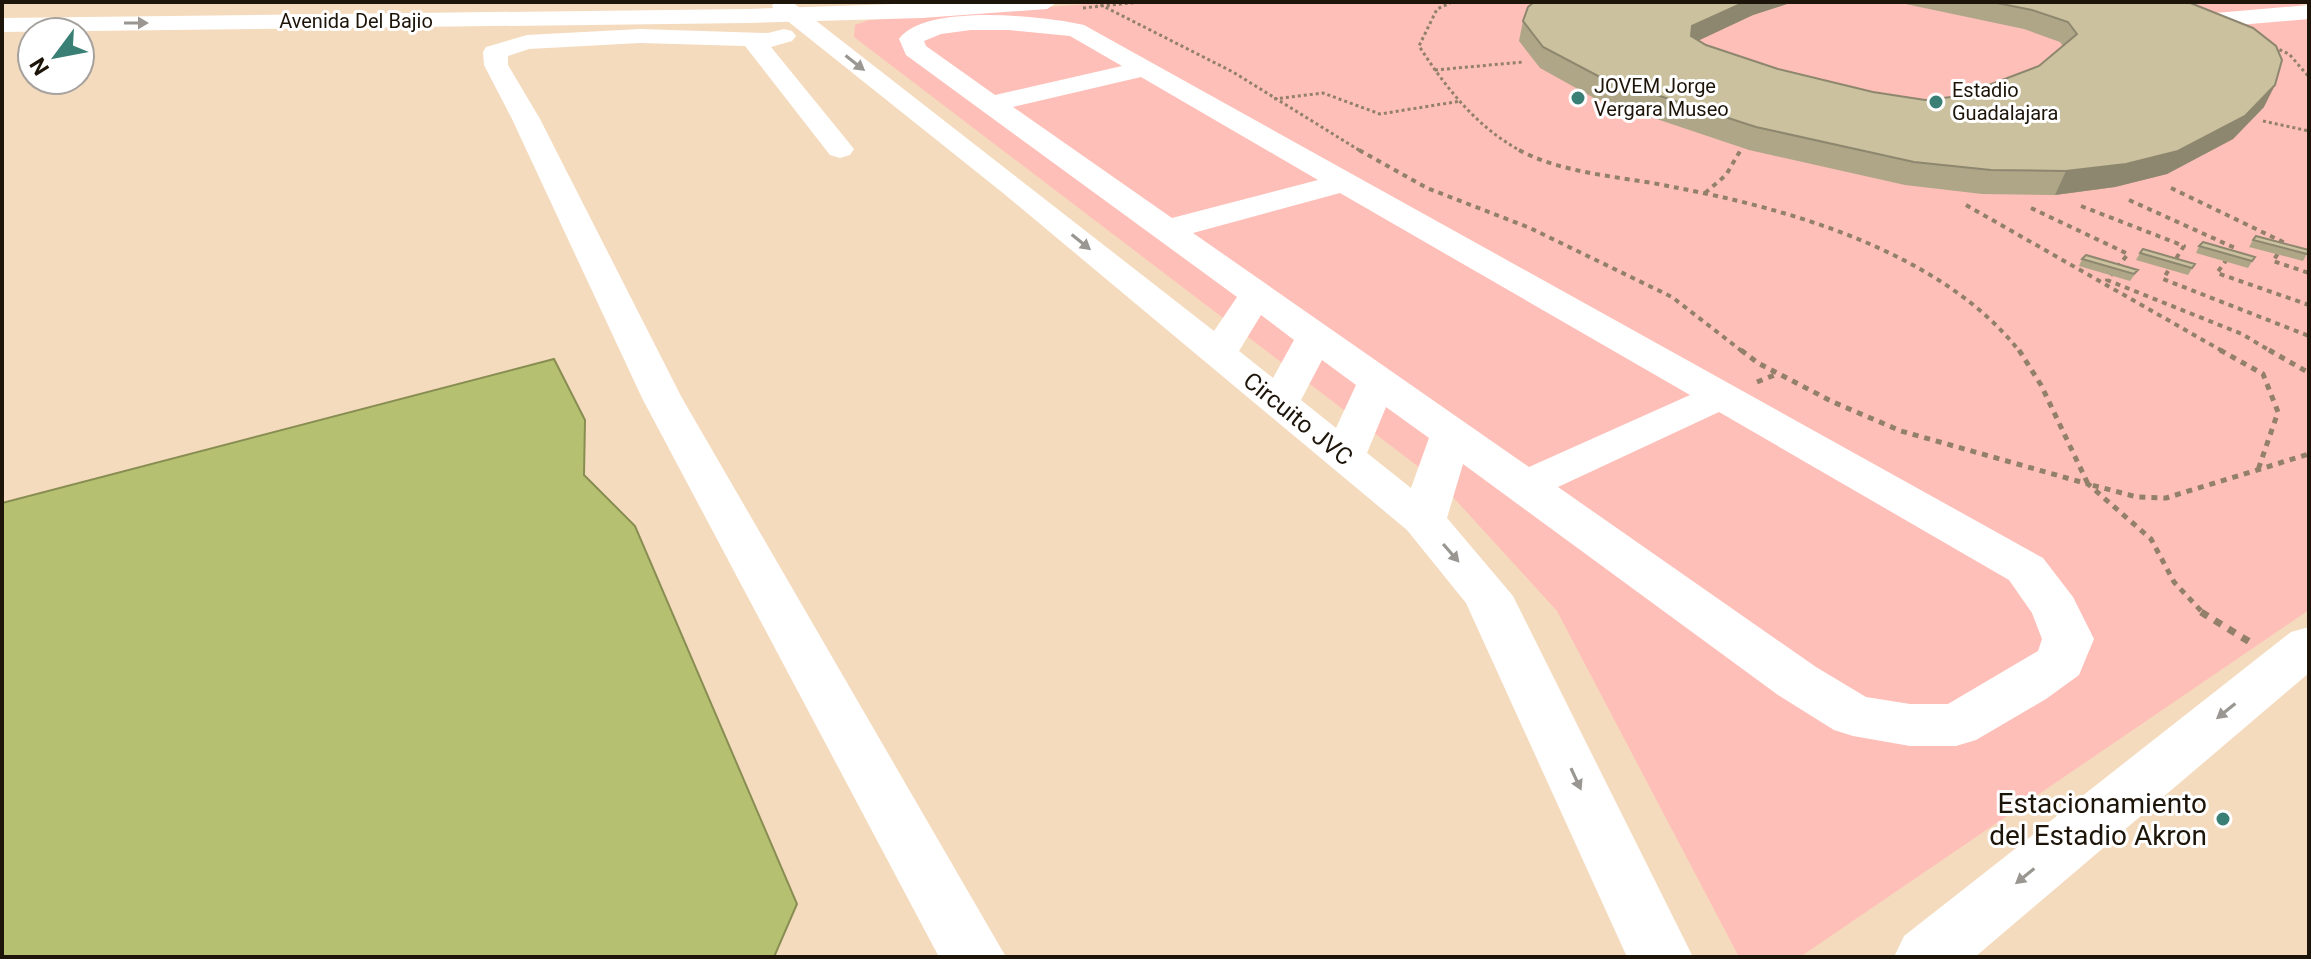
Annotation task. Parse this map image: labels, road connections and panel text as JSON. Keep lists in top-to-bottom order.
{
  "streets": {
    "main road": ["Avenida Del Bajio", "Circuito JVC"]
  },
  "crossings": [
    ["Avenida Del Bajio", "Circuito JVC"]
  ],
  "places": ["JOVEM Jorge Vergara Museo", "Estadio Guadalajara", "Estacionamiento del Estadio Akron"],
  "north": "bottom left"
}
